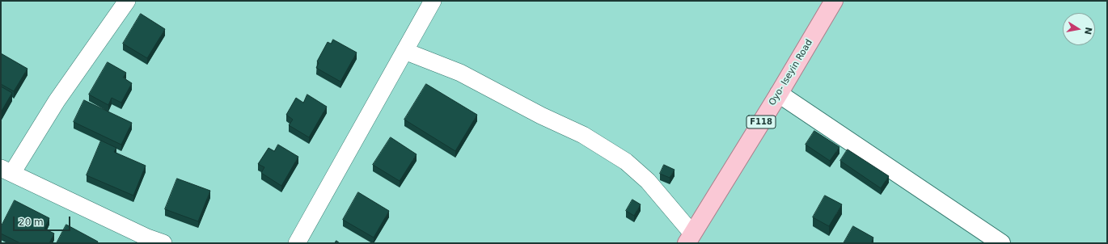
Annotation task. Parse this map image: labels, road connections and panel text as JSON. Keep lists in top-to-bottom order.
{
  "streets": {
    "main road": ["Oyo- Iseyin Road", "F118"]
  },
  "scale_bar": "20 m",
  "north": "right"
}
